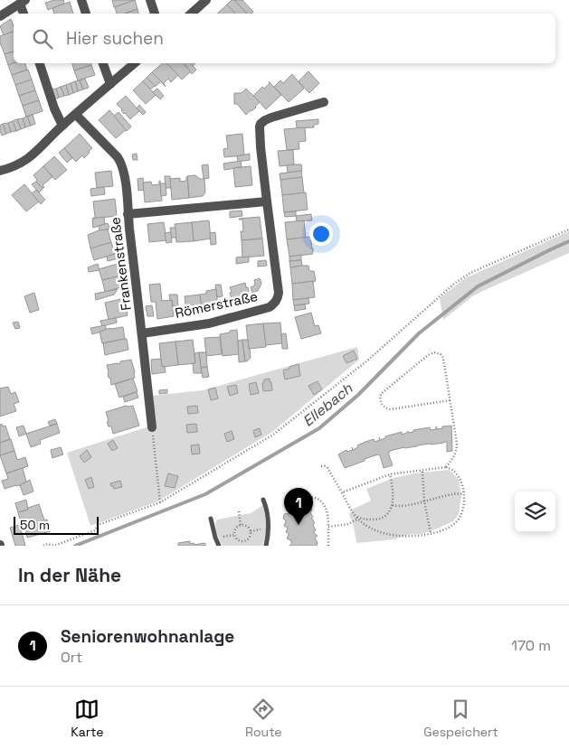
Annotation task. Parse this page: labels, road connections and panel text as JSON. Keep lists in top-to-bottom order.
{
  "streets": {
    "street": ["Frankenstraße", "Römerstraße"]
  },
  "crossings": [
    ["Frankenstraße", "Römerstraße"]
  ],
  "water": ["Ellebach"],
  "scale_bar": "50 m",
  "page": {
    "search": "Hier suchen",
    "pins": "1",
    "scale": "50 m",
    "heading": "In der Nähe",
    "list": [
      {
        "mark": "1",
        "name": "Seniorenwohnanlage",
        "note": "Ort",
        "value": "170 m"
      }
    ],
    "nav": ["Karte", "Route", "Gespeichert"]
  }
}
